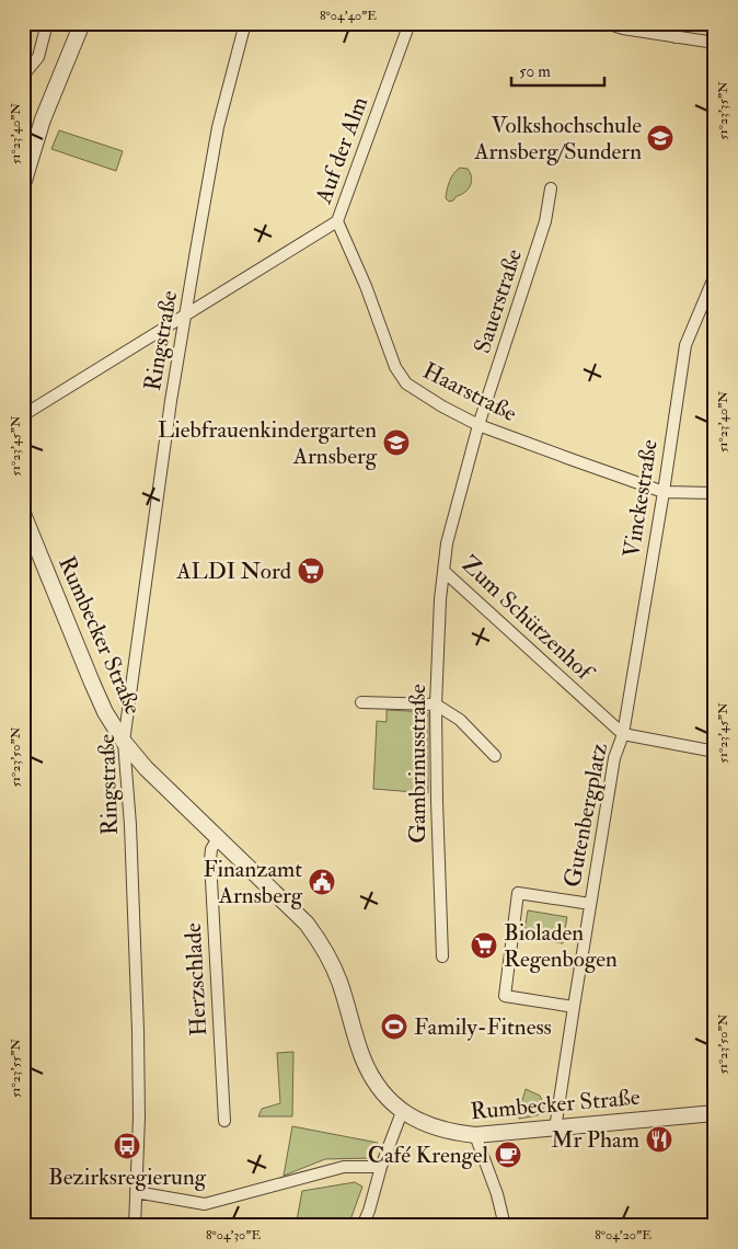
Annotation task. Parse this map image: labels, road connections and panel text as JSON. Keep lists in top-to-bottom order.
{
  "streets": {
    "street": [
      "Auf der Alm",
      "Sauerstraße",
      "Ringstraße",
      "Haarstraße",
      "Vinckestraße",
      "Zum Schützenhof",
      "Rumbecker Straße",
      "Gambrinusstraße",
      "Gutenbergplatz",
      "Herzschlade"
    ]
  },
  "crossings": [
    ["Auf der Alm", "Ringstraße"],
    ["Auf der Alm", "Haarstraße"],
    ["Sauerstraße", "Haarstraße"],
    ["Sauerstraße", "Zum Schützenhof"],
    ["Ringstraße", "Rumbecker Straße"],
    ["Haarstraße", "Vinckestraße"],
    ["Haarstraße", "Zum Schützenhof"],
    ["Vinckestraße", "Zum Schützenhof"],
    ["Vinckestraße", "Gutenbergplatz"],
    ["Zum Schützenhof", "Gambrinusstraße"],
    ["Zum Schützenhof", "Gutenbergplatz"],
    ["Rumbecker Straße", "Gutenbergplatz"],
    ["Rumbecker Straße", "Herzschlade"]
  ],
  "places": {
    "school or university": ["Volkshochschule Arnsberg/Sundern", "Liebfrauenkindergarten Arnsberg"],
    "supermarket": ["ALDI Nord", "Bioladen Regenbogen"],
    "public building": ["Finanzamt Arnsberg"],
    "sports": ["Family-Fitness"],
    "restaurant": ["Mr Pham"],
    "bus stop": ["Bezirksregierung"],
    "cafe": ["Café Krengel"]
  },
  "scale_bar": "50 m",
  "coordinates": [
    "8°04'40\"E",
    "51°23'35\"N",
    "51°23'40\"N",
    "51°23'45\"N",
    "51°23'50\"N",
    "51°23'55\"N",
    "8°04'30\"E",
    "8°04'20\"E"
  ]
}
